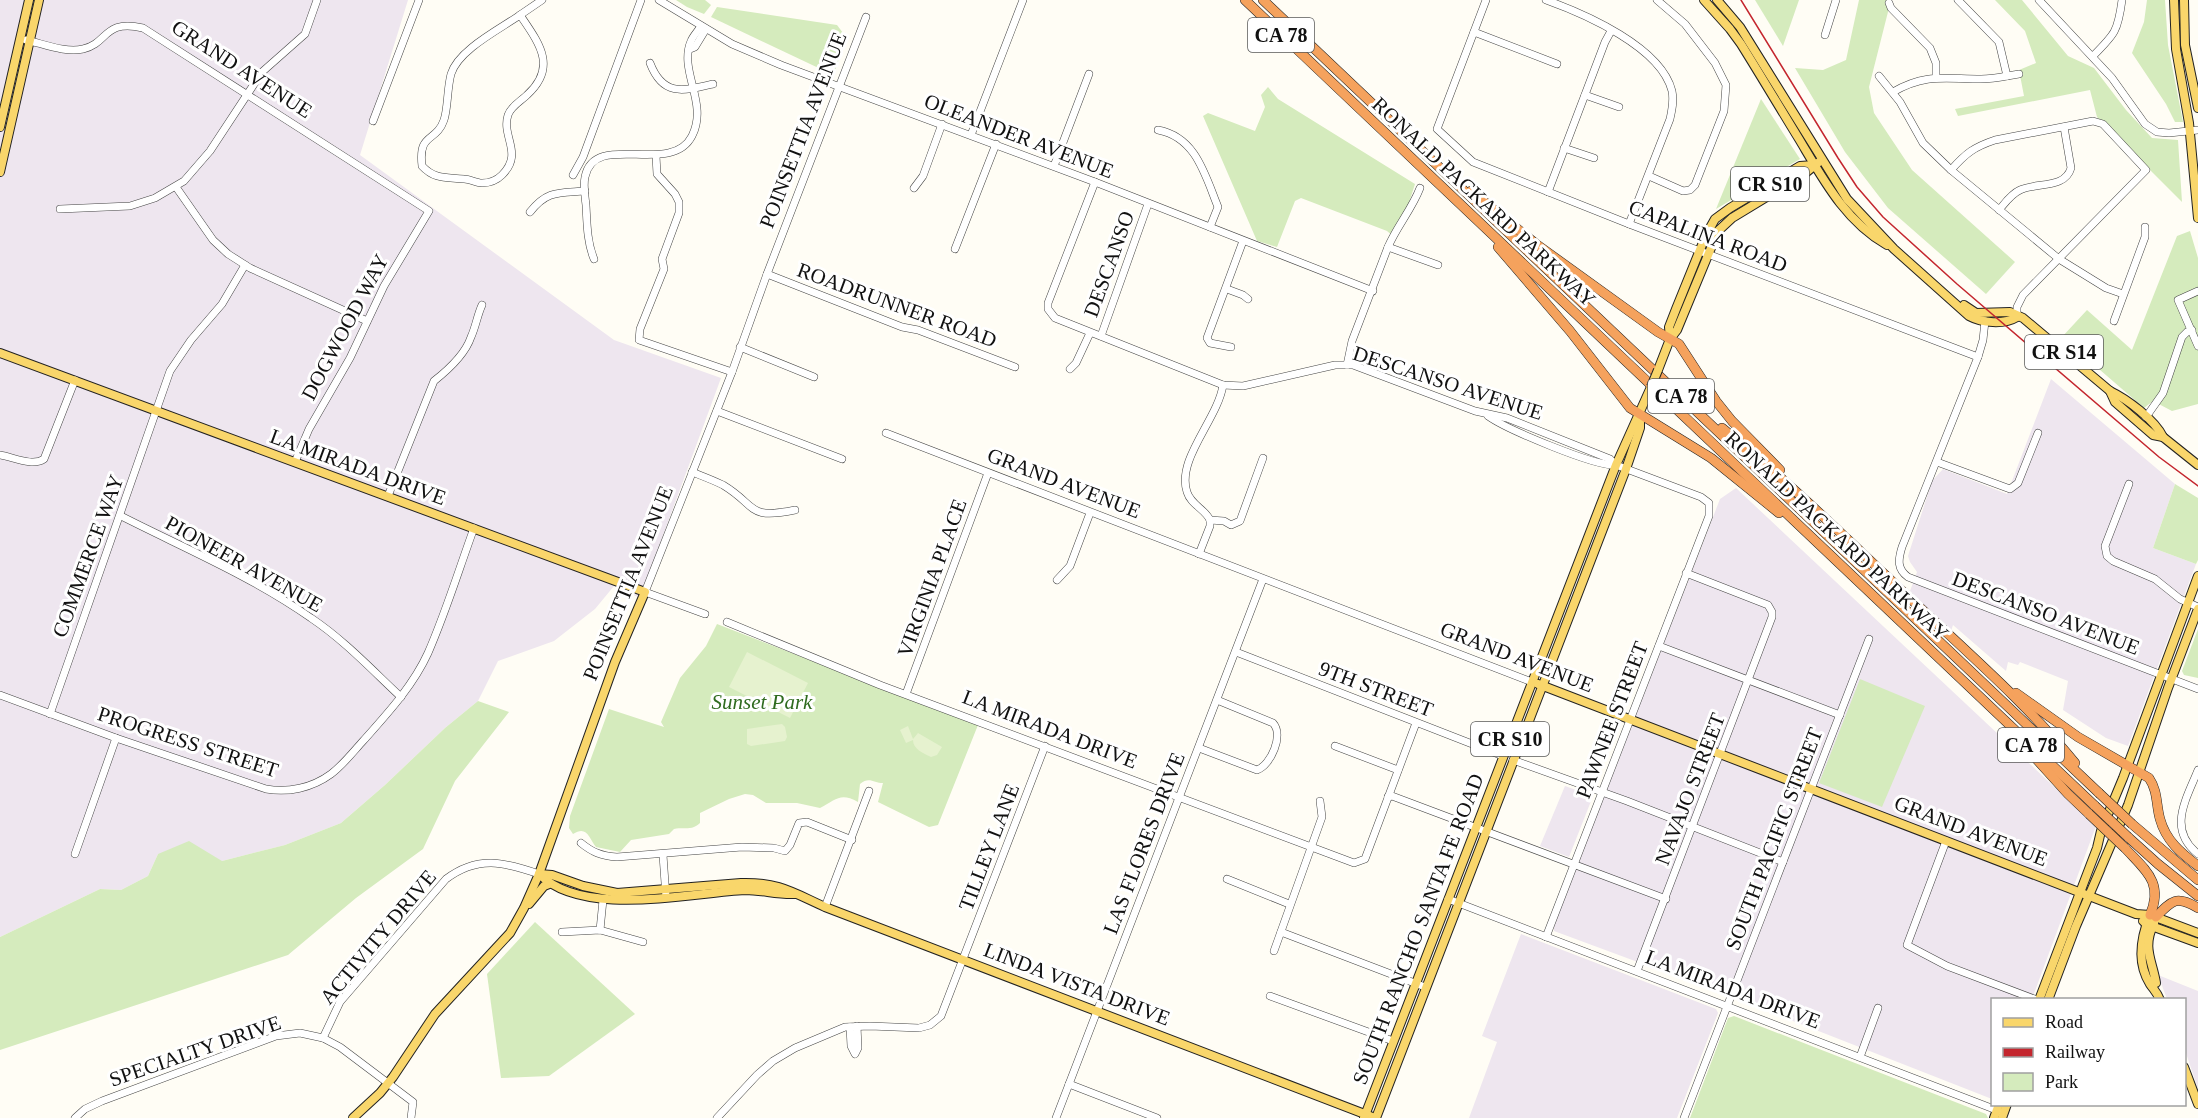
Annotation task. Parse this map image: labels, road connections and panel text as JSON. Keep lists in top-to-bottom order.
{
  "streets": {
    "highway": ["CA 78", "RONALD PACKARD PARKWAY"],
    "main road": [
      "GRAND AVENUE",
      "POINSETTIA AVENUE",
      "CR S10",
      "CR S14",
      "LA MIRADA DRIVE",
      "SOUTH RANCHO SANTA FE ROAD",
      "LINDA VISTA DRIVE"
    ],
    "street": [
      "OLEANDER AVENUE",
      "CAPALINA ROAD",
      "DESCANSO",
      "ROADRUNNER ROAD",
      "DOGWOOD WAY",
      "DESCANSO AVENUE",
      "COMMERCE WAY",
      "PIONEER AVENUE",
      "VIRGINIA PLACE",
      "9TH STREET",
      "PAWNEE STREET",
      "PROGRESS STREET",
      "NAVAJO STREET",
      "SOUTH PACIFIC STREET",
      "LAS FLORES DRIVE",
      "TILLEY LANE",
      "ACTIVITY DRIVE",
      "SPECIALTY DRIVE"
    ]
  },
  "crossings": [
    ["GRAND AVENUE", "DOGWOOD WAY"],
    ["GRAND AVENUE", "VIRGINIA PLACE"],
    ["GRAND AVENUE", "PAWNEE STREET"],
    ["GRAND AVENUE", "NAVAJO STREET"],
    ["GRAND AVENUE", "SOUTH PACIFIC STREET"],
    ["GRAND AVENUE", "LAS FLORES DRIVE"],
    ["GRAND AVENUE", "SOUTH RANCHO SANTA FE ROAD"],
    ["POINSETTIA AVENUE", "OLEANDER AVENUE"],
    ["POINSETTIA AVENUE", "ROADRUNNER ROAD"],
    ["POINSETTIA AVENUE", "LA MIRADA DRIVE"],
    ["POINSETTIA AVENUE", "ACTIVITY DRIVE"],
    ["POINSETTIA AVENUE", "SPECIALTY DRIVE"],
    ["OLEANDER AVENUE", "DESCANSO"],
    ["OLEANDER AVENUE", "DESCANSO AVENUE"],
    ["CR S10", "CAPALINA ROAD"],
    ["CR S10", "CR S14"],
    ["CR S10", "SOUTH RANCHO SANTA FE ROAD"],
    ["DESCANSO", "DESCANSO AVENUE"],
    ["DOGWOOD WAY", "LA MIRADA DRIVE"],
    ["DESCANSO AVENUE", "PAWNEE STREET"],
    ["DESCANSO AVENUE", "SOUTH RANCHO SANTA FE ROAD"],
    ["LA MIRADA DRIVE", "COMMERCE WAY"],
    ["LA MIRADA DRIVE", "VIRGINIA PLACE"],
    ["LA MIRADA DRIVE", "PAWNEE STREET"],
    ["LA MIRADA DRIVE", "PROGRESS STREET"],
    ["LA MIRADA DRIVE", "NAVAJO STREET"],
    ["LA MIRADA DRIVE", "SOUTH PACIFIC STREET"],
    ["LA MIRADA DRIVE", "LAS FLORES DRIVE"],
    ["LA MIRADA DRIVE", "TILLEY LANE"],
    ["LA MIRADA DRIVE", "SOUTH RANCHO SANTA FE ROAD"],
    ["COMMERCE WAY", "PIONEER AVENUE"],
    ["COMMERCE WAY", "PROGRESS STREET"],
    ["PIONEER AVENUE", "PROGRESS STREET"],
    ["9TH STREET", "LAS FLORES DRIVE"],
    ["9TH STREET", "SOUTH RANCHO SANTA FE ROAD"],
    ["PAWNEE STREET", "NAVAJO STREET"],
    ["LAS FLORES DRIVE", "LINDA VISTA DRIVE"],
    ["TILLEY LANE", "LINDA VISTA DRIVE"],
    ["SOUTH RANCHO SANTA FE ROAD", "LINDA VISTA DRIVE"],
    ["ACTIVITY DRIVE", "SPECIALTY DRIVE"]
  ],
  "parks": ["Sunset Park"],
  "legend": ["Road", "Railway", "Park"]
}
